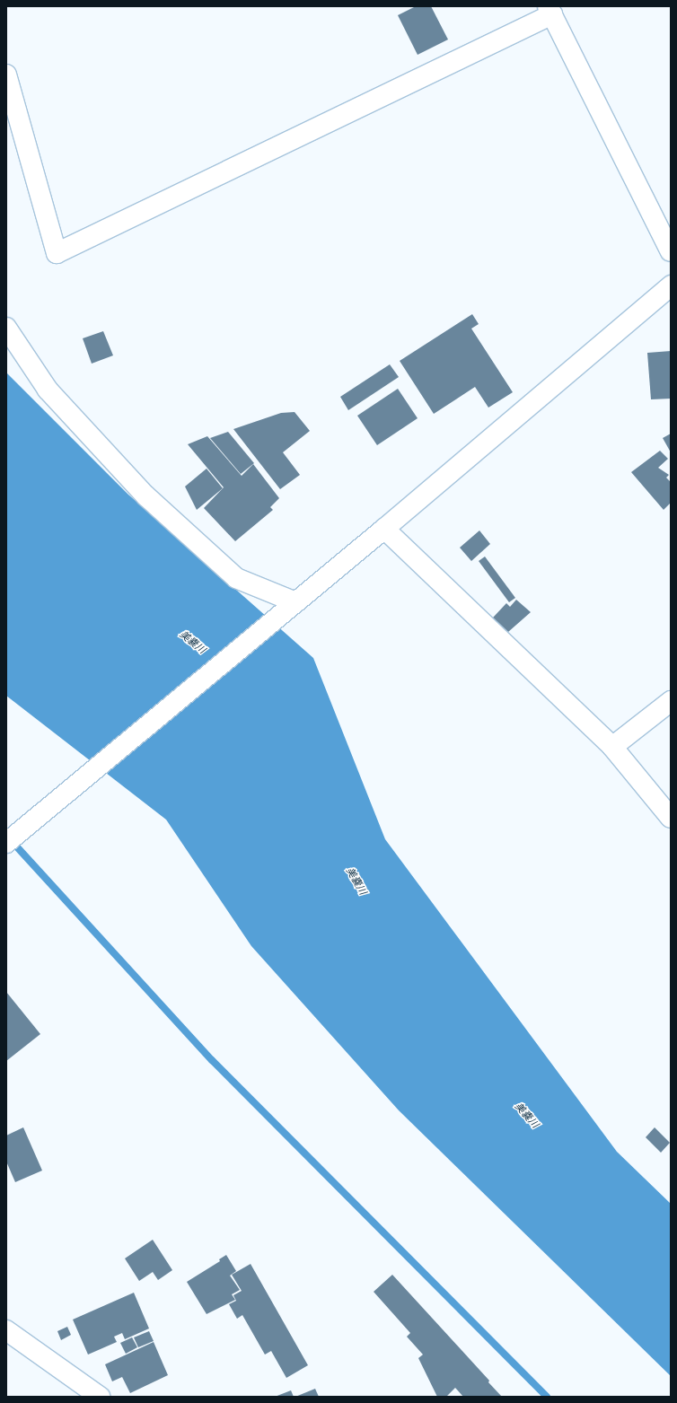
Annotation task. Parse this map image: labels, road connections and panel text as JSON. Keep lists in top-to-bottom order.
{
  "water": ["美嚢川"]
}
